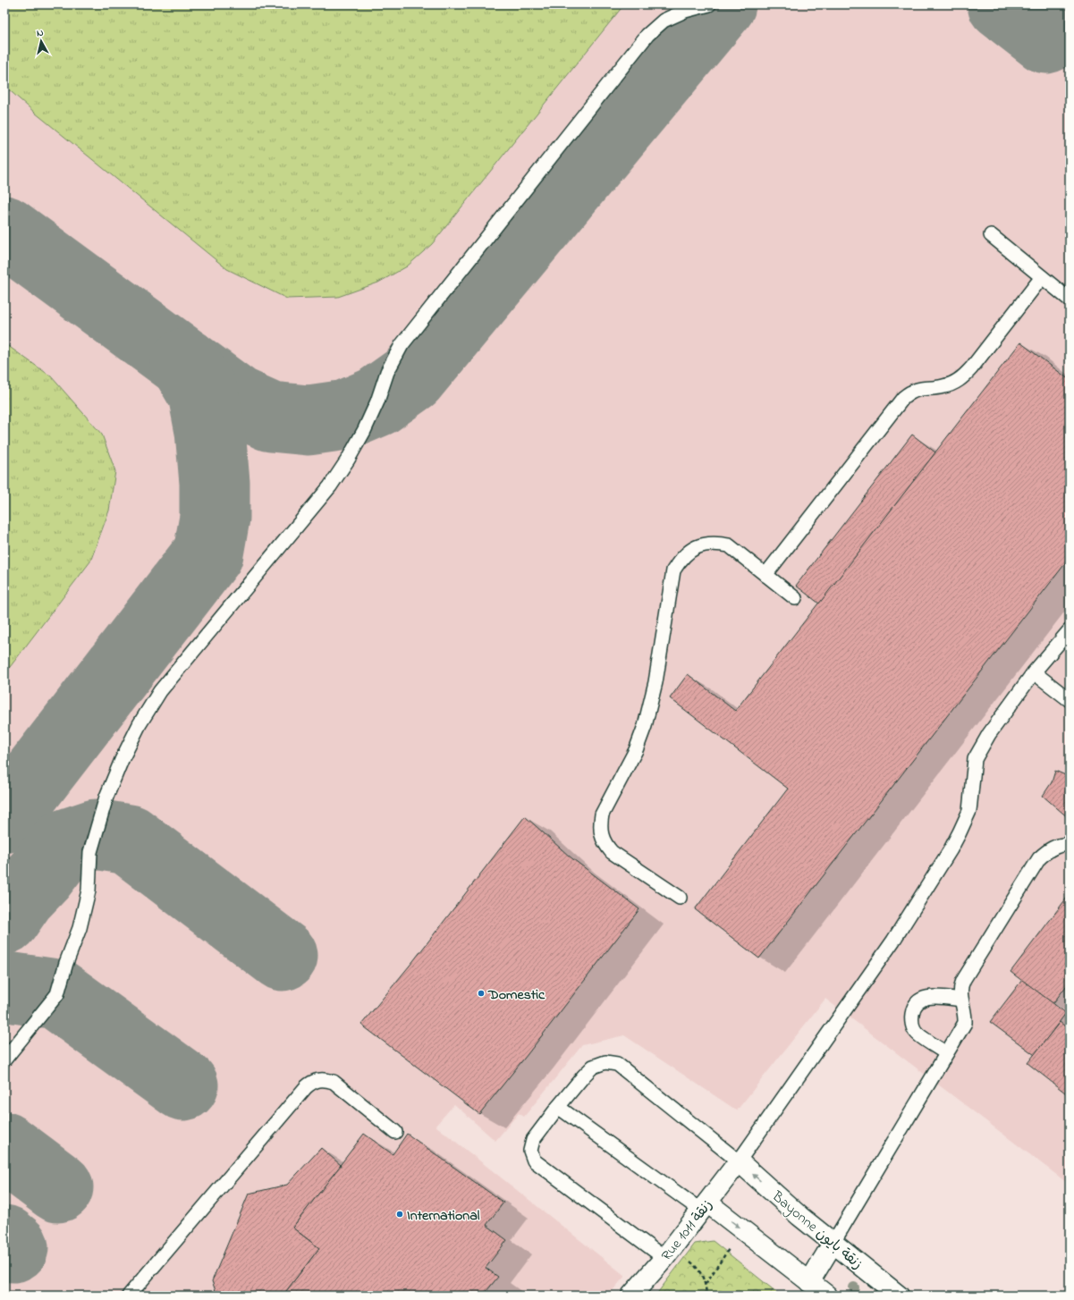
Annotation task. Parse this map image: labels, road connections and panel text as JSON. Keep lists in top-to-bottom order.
{
  "streets": {
    "main road": ["Rue 1011 زنقة", "Bayonne زنقة بايون"]
  },
  "crossings": [
    ["Rue 1011 زنقة", "Bayonne زنقة بايون"]
  ],
  "places": ["Domestic", "International"],
  "north": "top"
}
